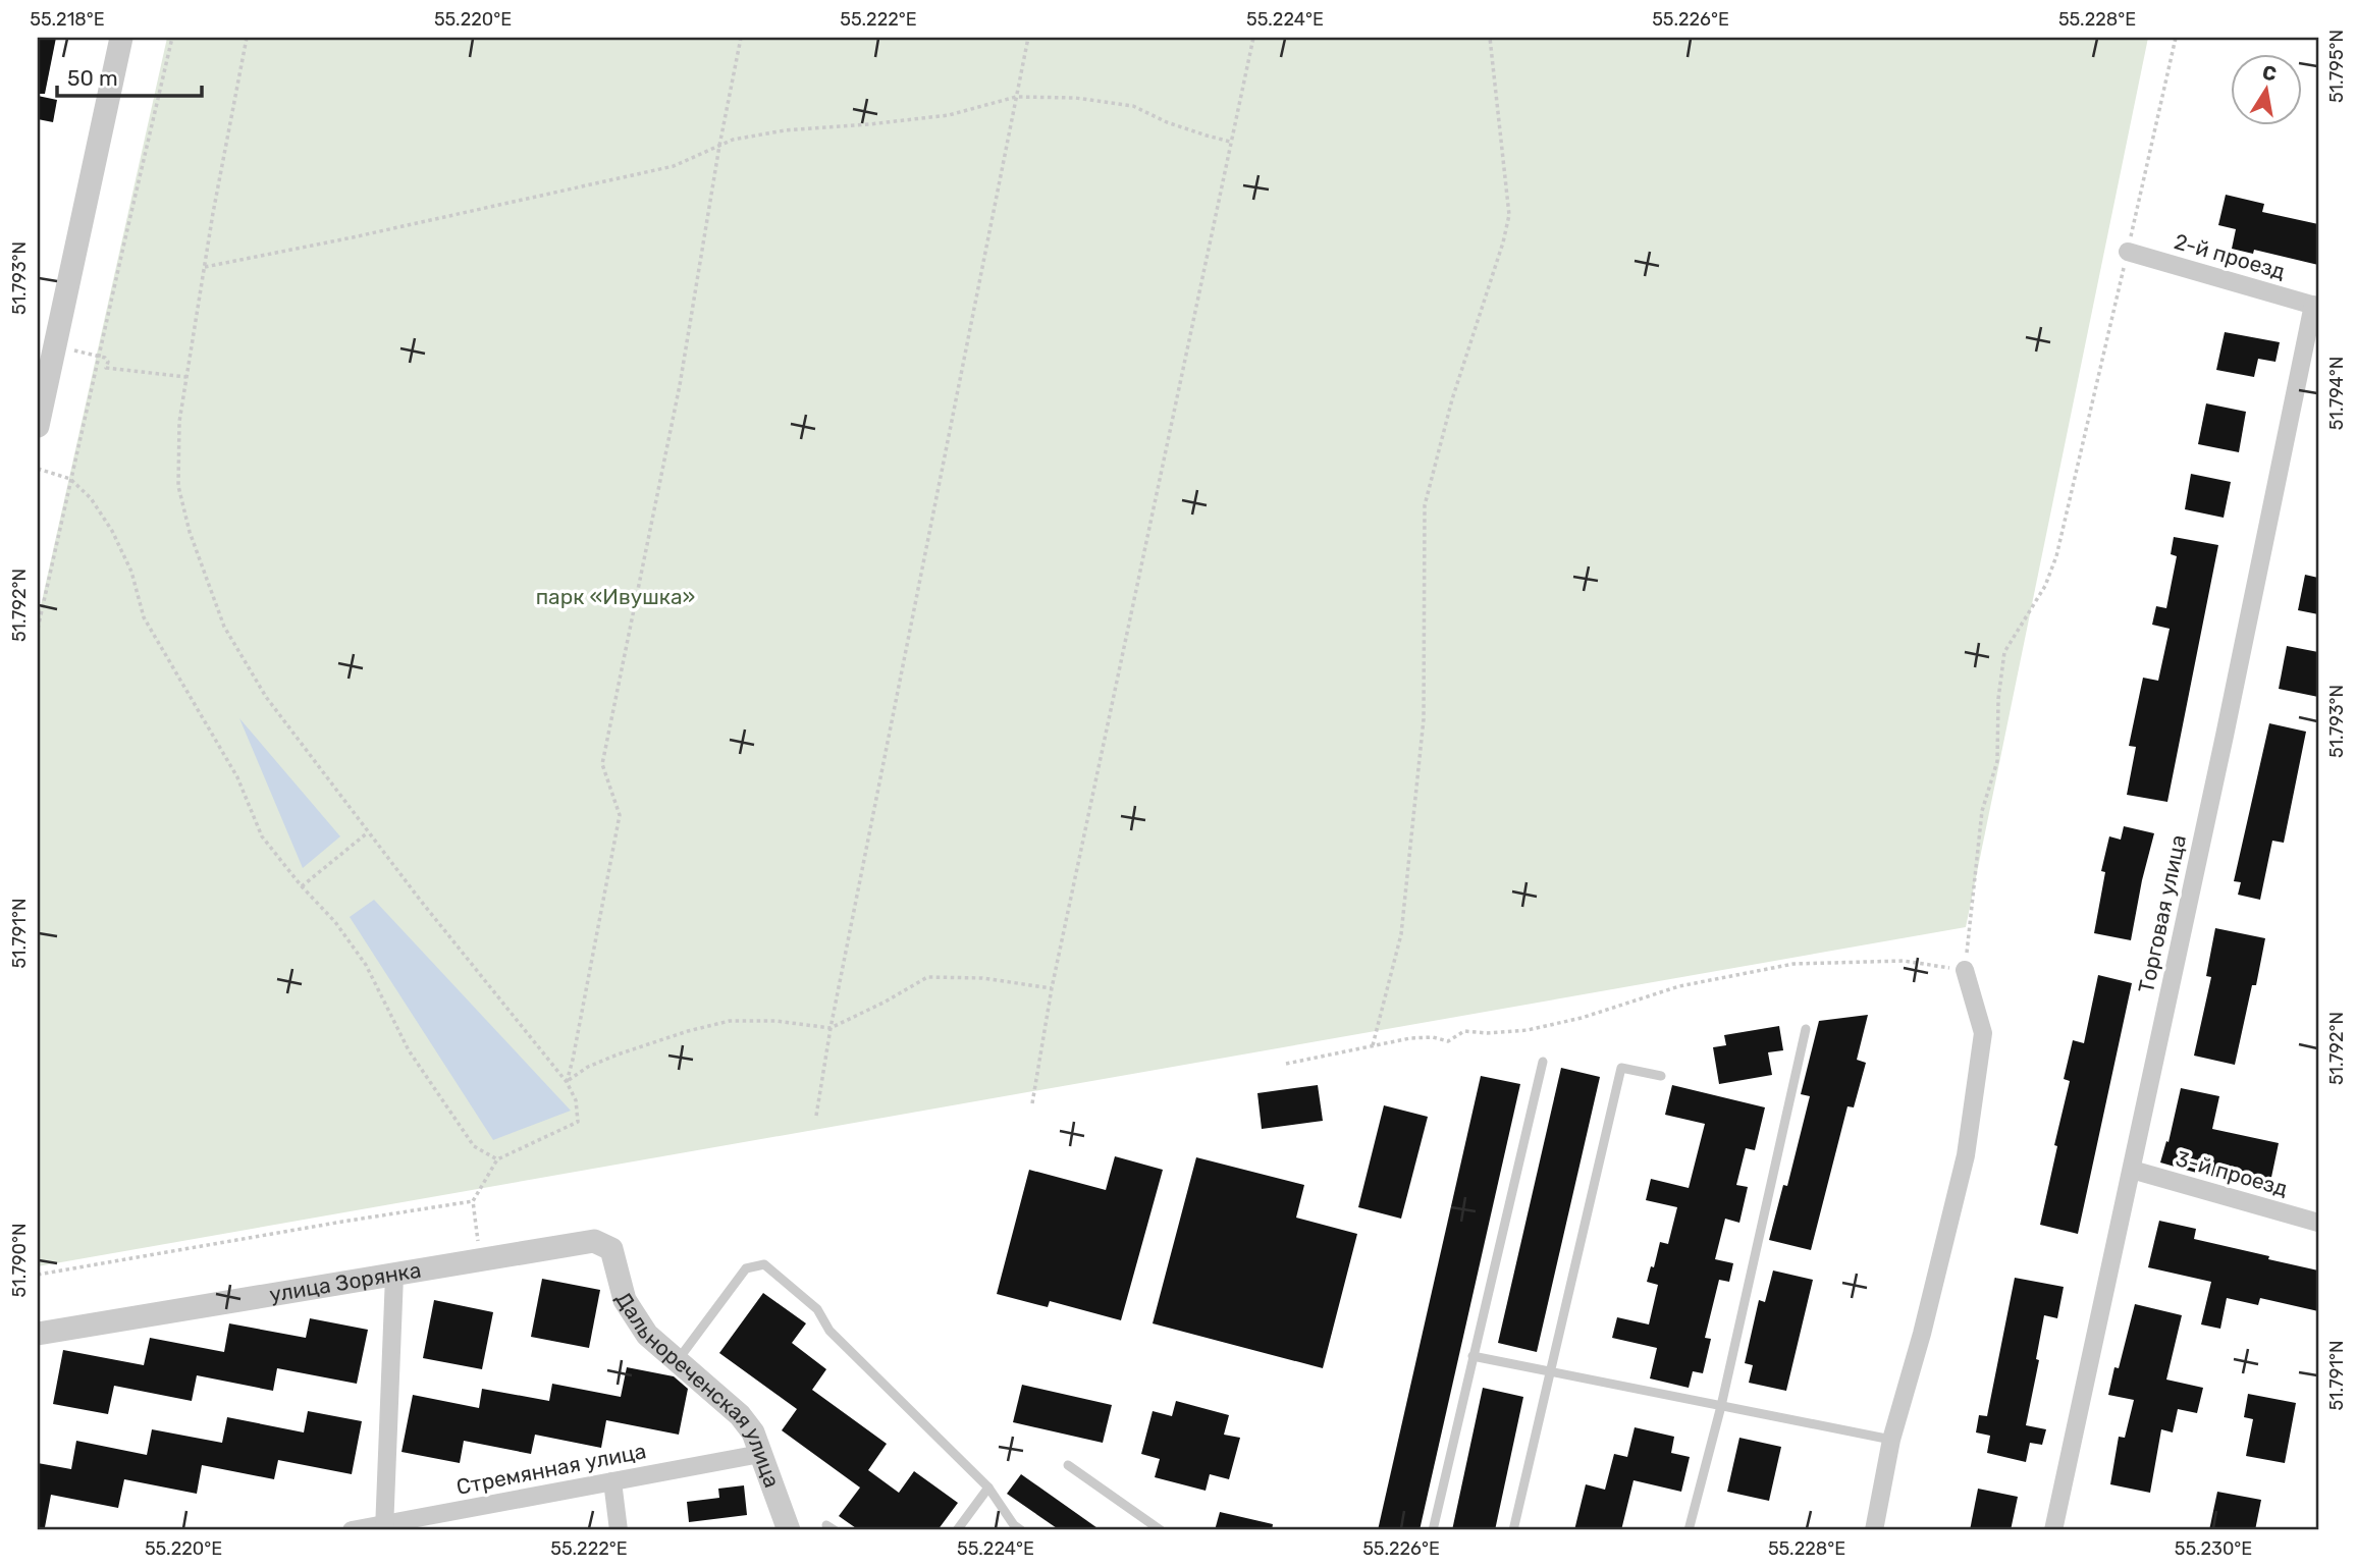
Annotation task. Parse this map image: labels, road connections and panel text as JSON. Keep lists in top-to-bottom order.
{
  "streets": {
    "street": [
      "2-й проезд",
      "Торговая улица",
      "3-й проезд",
      "улица Зорянка",
      "Дальнореченская улица",
      "Стремянная улица"
    ]
  },
  "crossings": [
    ["2-й проезд", "Торговая улица"],
    ["Торговая улица", "3-й проезд"],
    ["улица Зорянка", "Дальнореченская улица"],
    ["Дальнореченская улица", "Стремянная улица"]
  ],
  "parks": ["парк «Ивушка»"],
  "scale_bar": "50 m",
  "north": "top",
  "coordinates": [
    "55.218°E",
    "55.220°E",
    "55.222°E",
    "55.224°E",
    "55.226°E",
    "55.228°E",
    "51.795°N",
    "51.793°N",
    "51.794°N",
    "51.792°N",
    "51.791°N",
    "51.790°N",
    "55.230°E"
  ]
}
